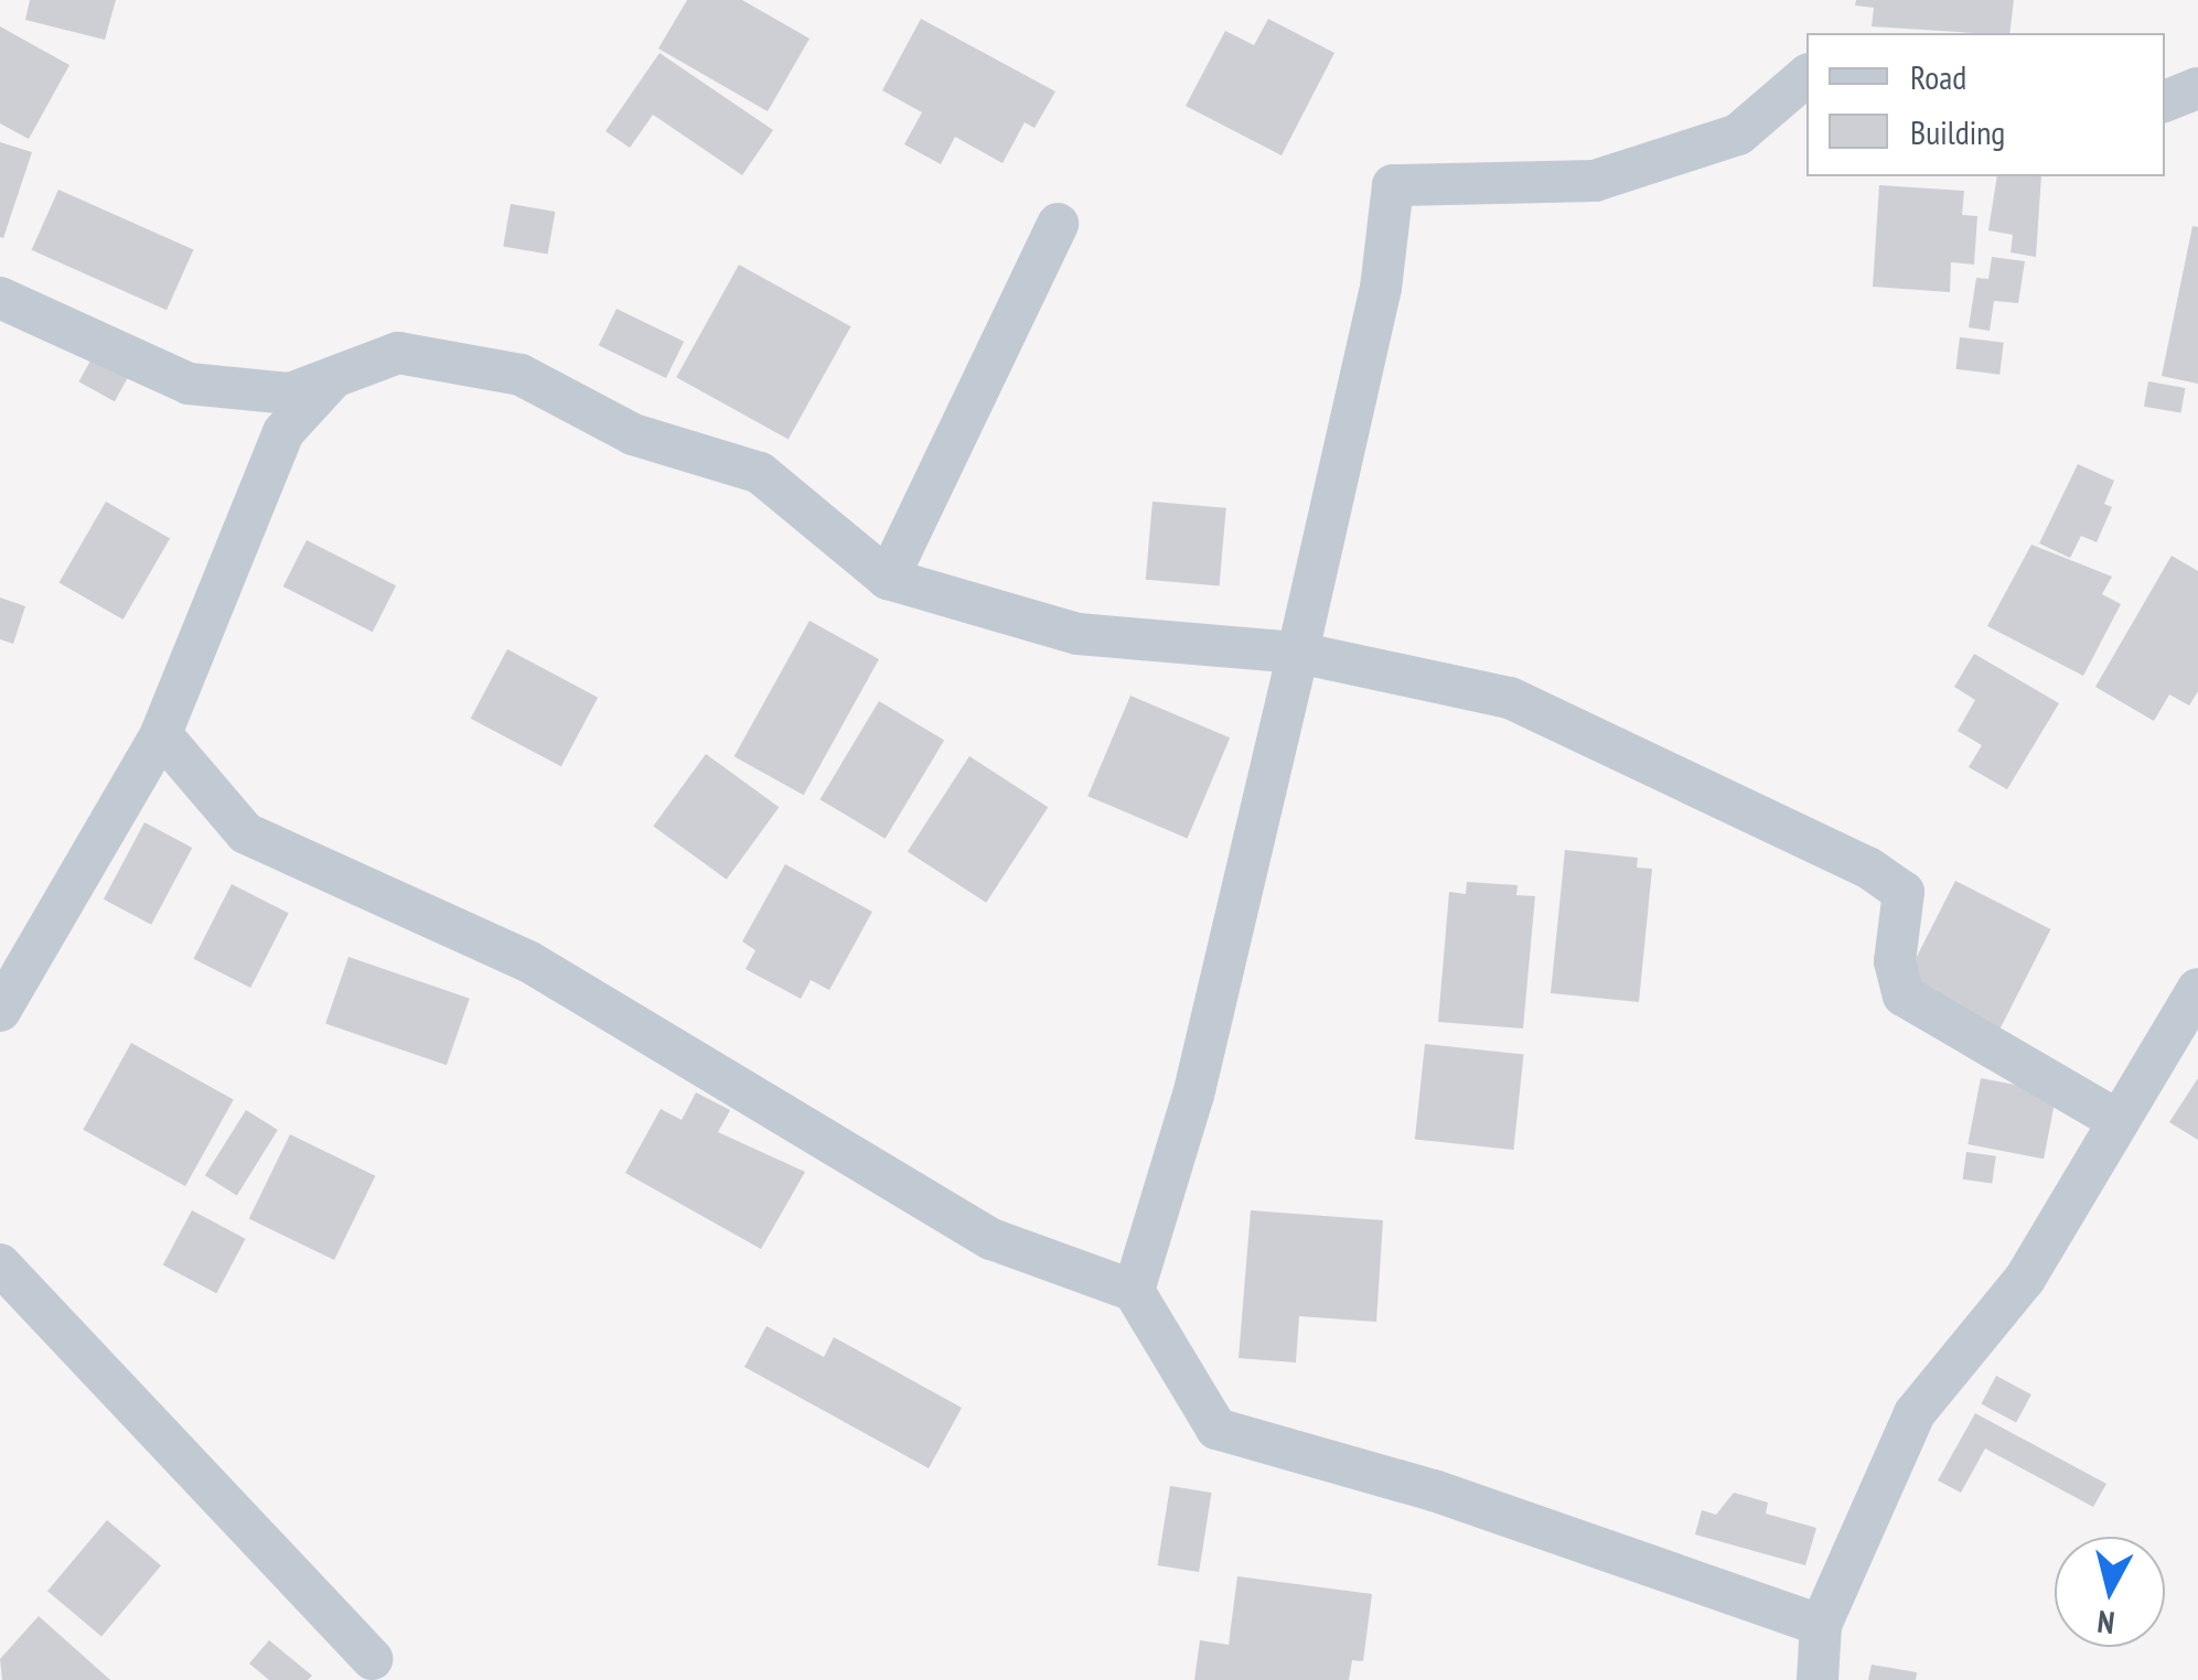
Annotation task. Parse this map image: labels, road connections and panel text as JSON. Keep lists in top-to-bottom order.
{
  "legend": ["Road", "Building"],
  "north": "bottom"
}
